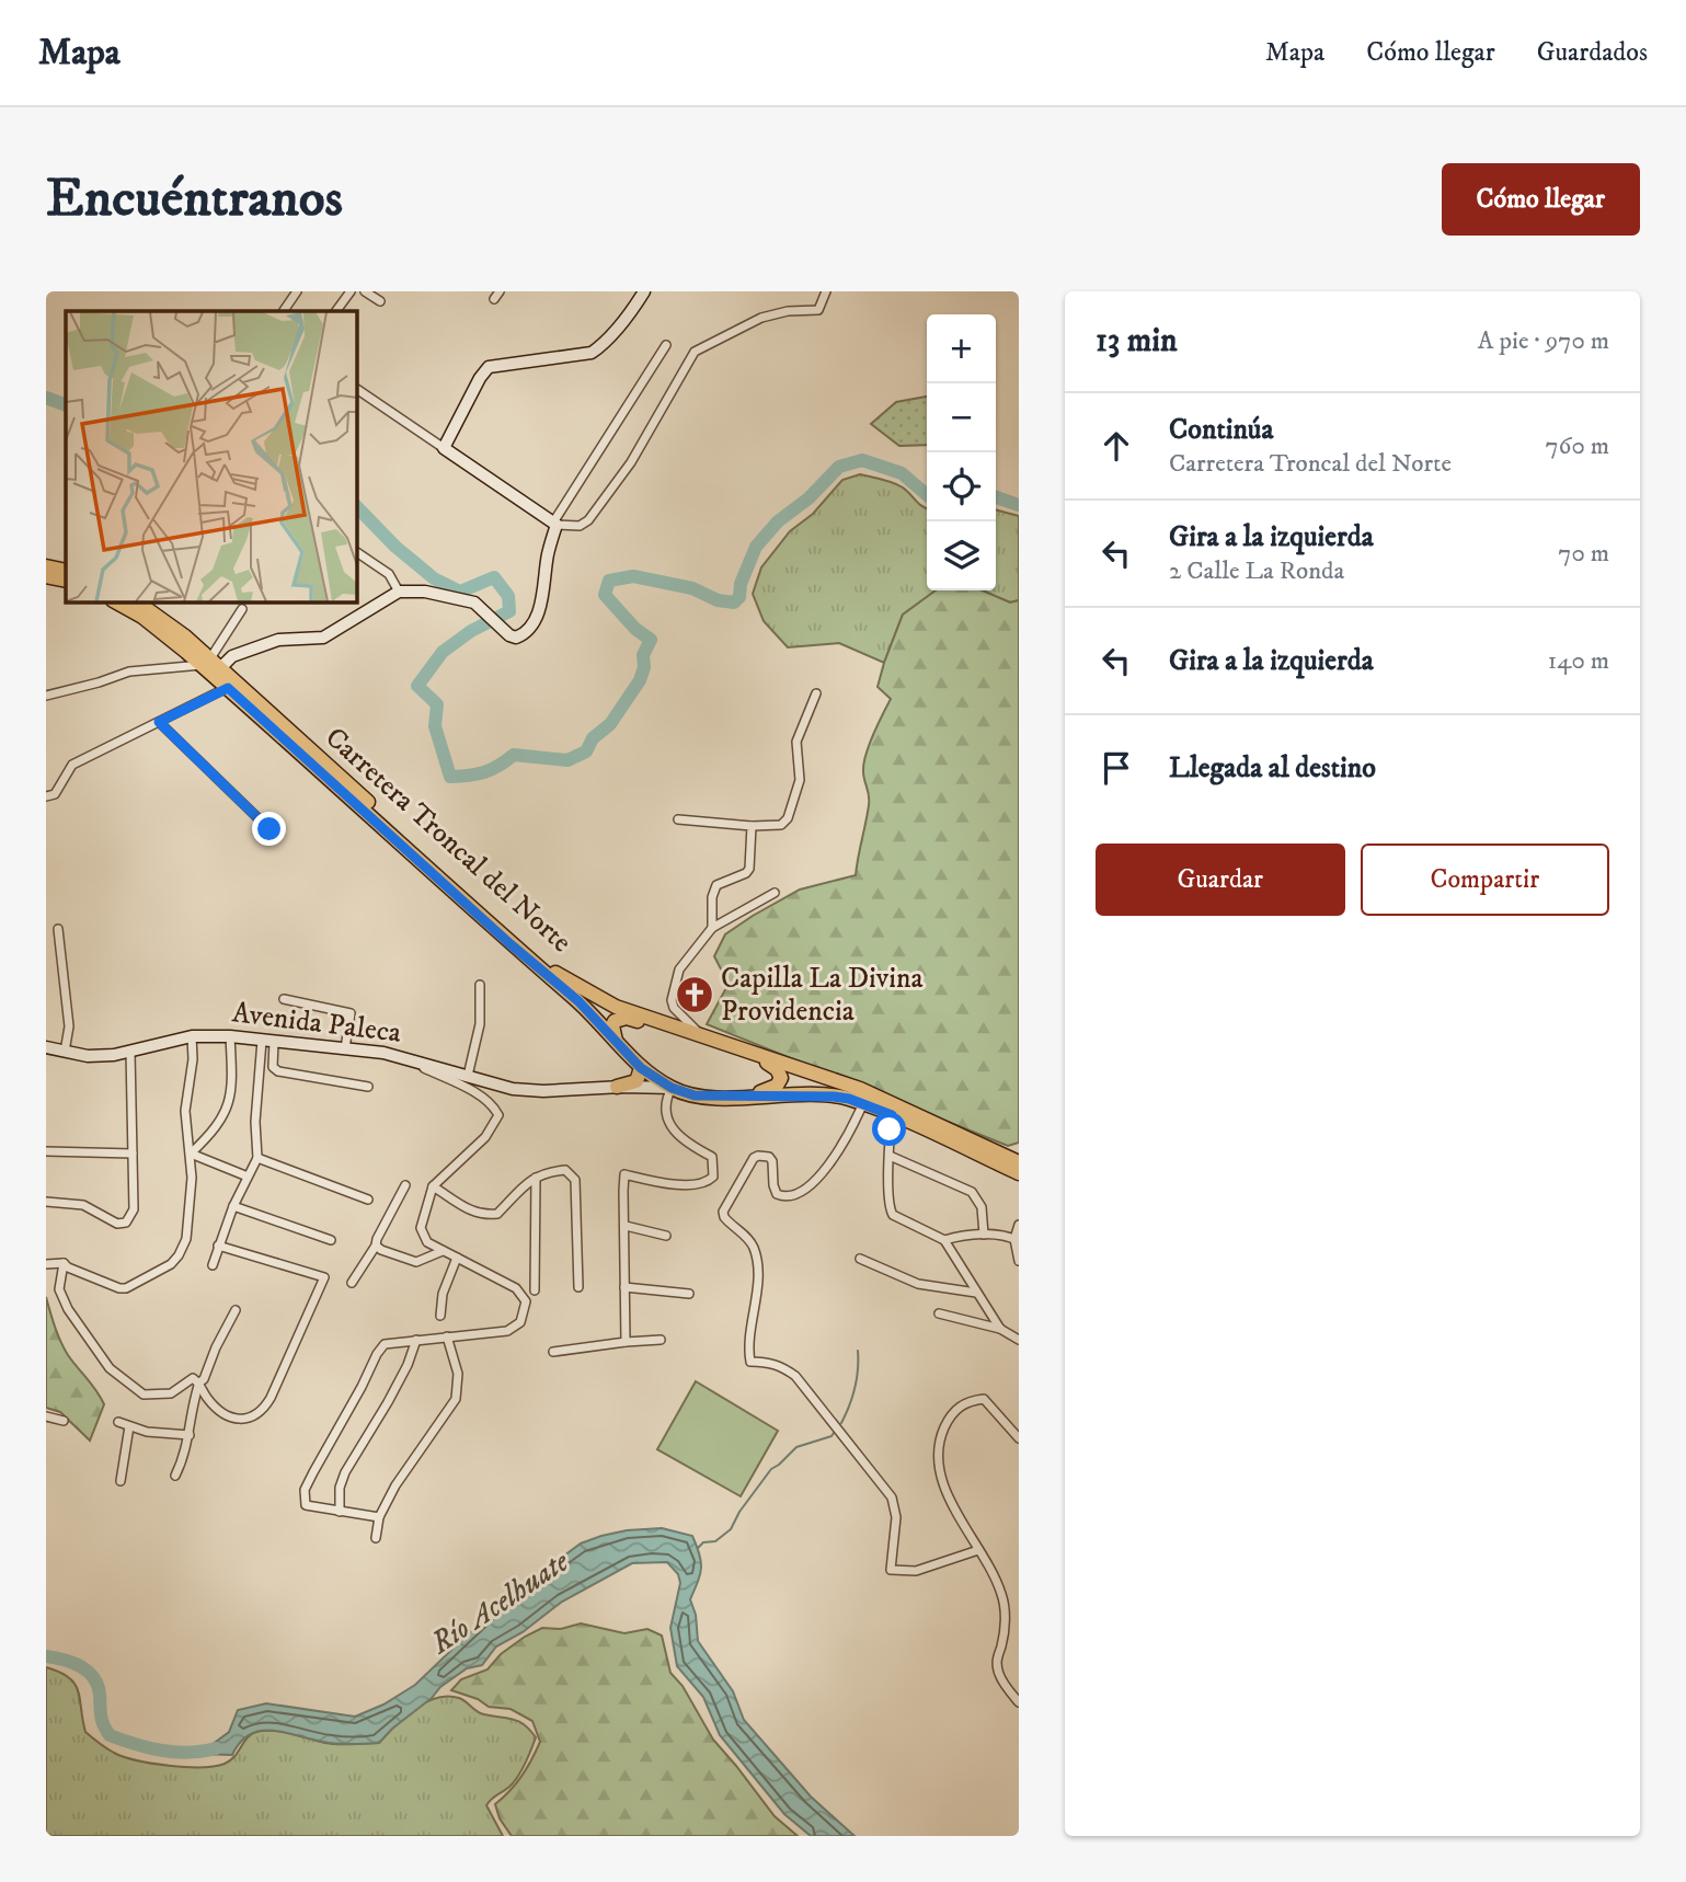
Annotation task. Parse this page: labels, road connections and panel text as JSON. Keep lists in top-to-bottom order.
{
  "streets": {
    "main road": ["Carretera Troncal del Norte"],
    "street": ["Avenida Paleca"]
  },
  "crossings": [
    ["Carretera Troncal del Norte", "Avenida Paleca"]
  ],
  "water": ["Río Acelhuate"],
  "places": {
    "church": ["Capilla La Divina Providencia"]
  },
  "page": {
    "header": "Mapa",
    "nav": ["Mapa", "Cómo llegar", "Guardados"],
    "buttons": [
      "Cómo llegar",
      ["Guardar", "Compartir"]
    ],
    "title": "Encuéntranos",
    "heading": ["13 min", "A pie · 970 m"],
    "map_buttons": ["+", "−"],
    "list": [
      ["Continúa", "Carretera Troncal del Norte", "760 m"],
      ["Gira a la izquierda", "2 Calle La Ronda", "70 m"],
      ["Gira a la izquierda", "140 m"],
      "Llegada al destino"
    ]
  }
}
